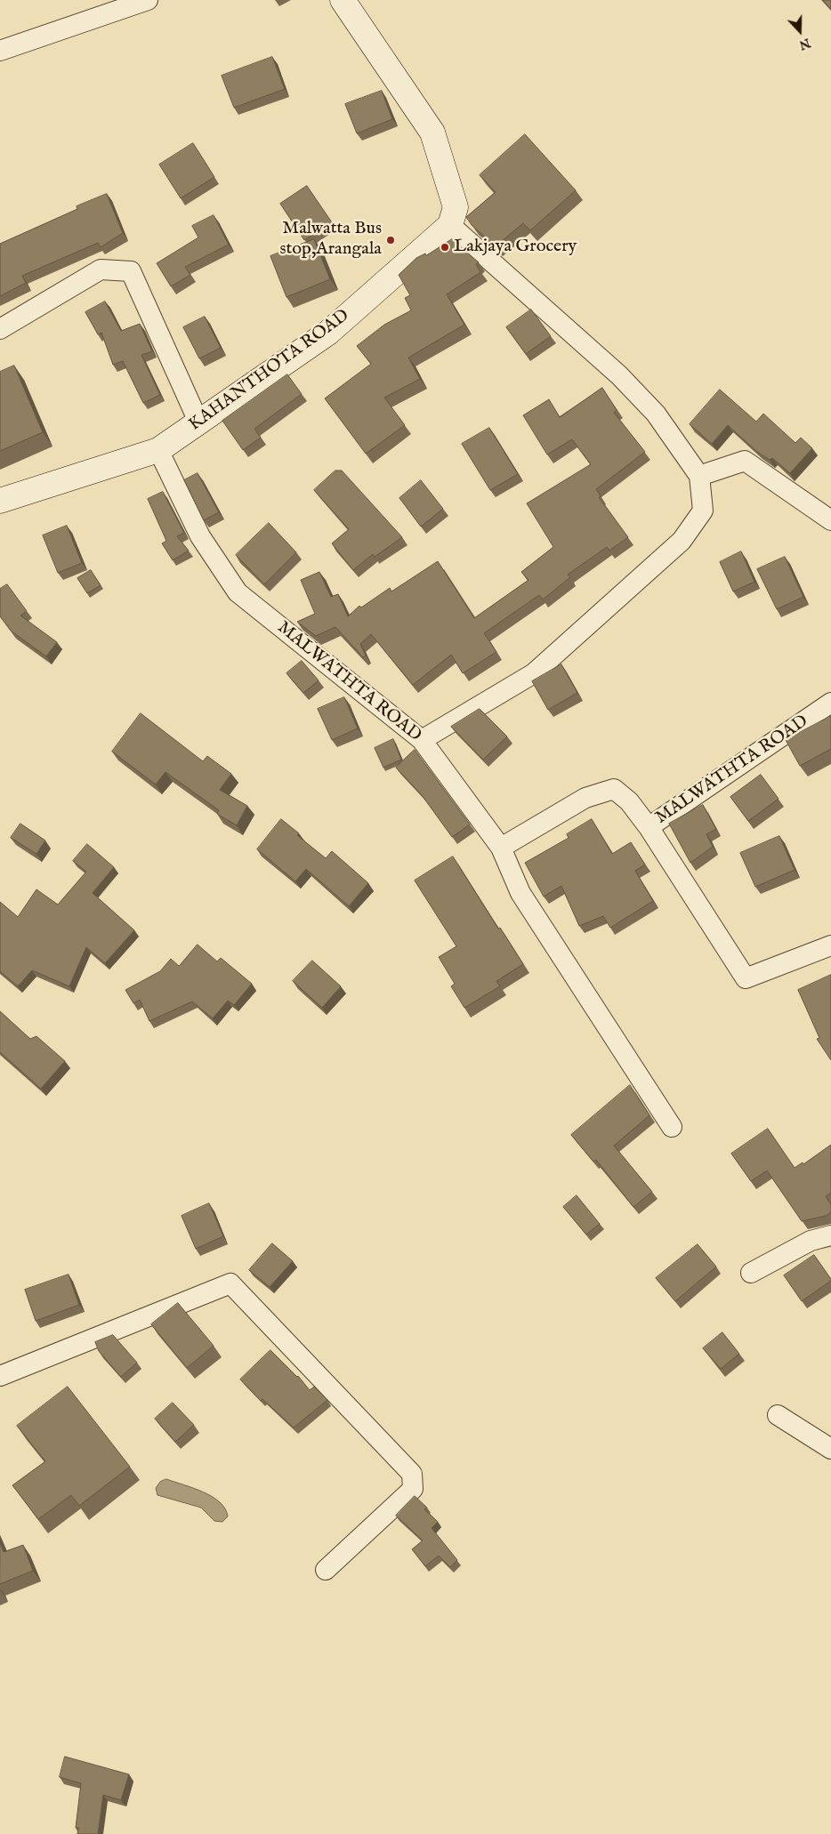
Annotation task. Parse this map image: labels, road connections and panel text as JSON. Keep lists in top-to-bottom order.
{
  "streets": {
    "main road": ["KAHANTHOTA ROAD"],
    "street": ["MALWATHTA ROAD"]
  },
  "crossings": [
    ["KAHANTHOTA ROAD", "MALWATHTA ROAD"]
  ],
  "places": ["Malwatta Bus stop,Arangala", "Lakjaya Grocery"],
  "north": "bottom"
}
